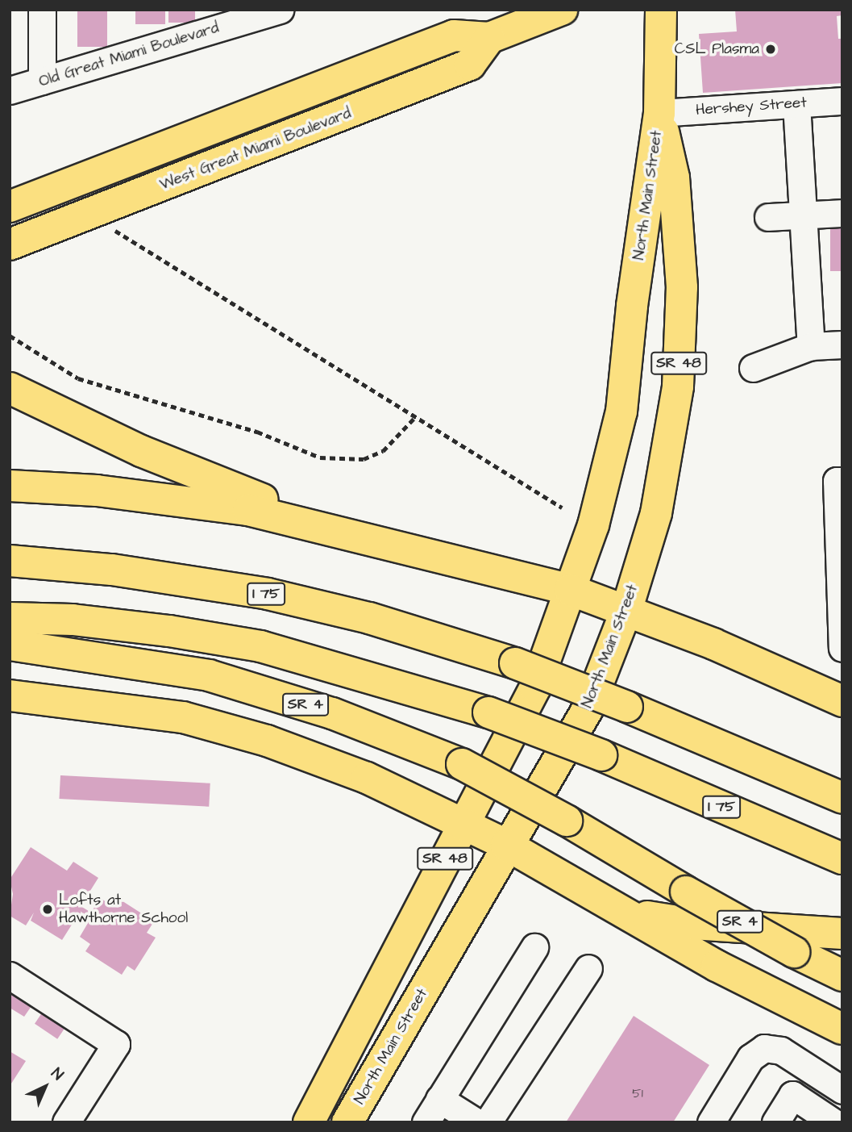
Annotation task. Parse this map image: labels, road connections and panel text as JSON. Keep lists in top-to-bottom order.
{
  "streets": {
    "main road": [
      "West Great Miami Boulevard",
      "North Main Street",
      "SR 48",
      "I 75",
      "SR 4"
    ],
    "street": ["Old Great Miami Boulevard", "Hershey Street"]
  },
  "crossings": [
    ["Hershey Street", "North Main Street"]
  ],
  "places": ["CSL Plasma", "Lofts at Hawthorne School"],
  "house_numbers": ["51"],
  "north": "top right"
}
